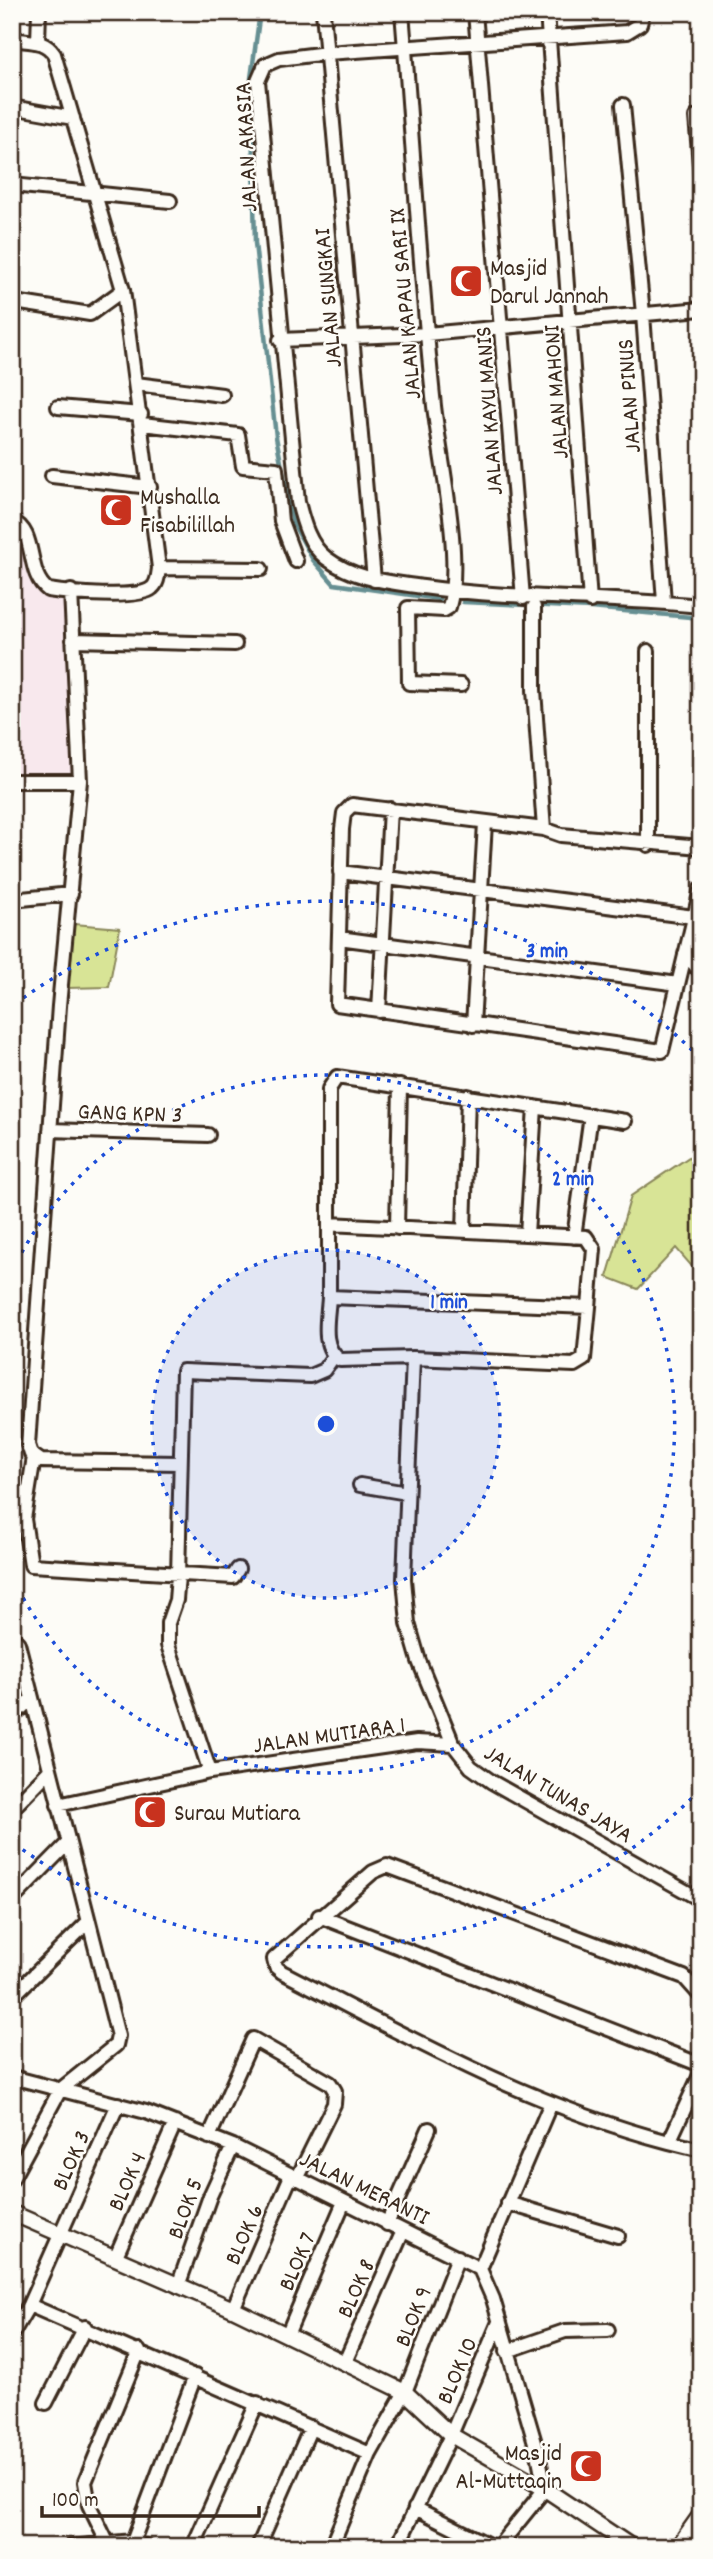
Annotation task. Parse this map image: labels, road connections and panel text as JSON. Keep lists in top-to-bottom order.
{
  "streets": {
    "street": [
      "JALAN AKASIA",
      "JALAN SUNGKAI",
      "JALAN KAPAU SARI IX",
      "JALAN MAHONI",
      "JALAN PINUS",
      "JALAN KAYU MANIS",
      "GANG KPN 3",
      "JALAN MUTIARA 1",
      "JALAN TUNAS JAYA",
      "BLOK 3",
      "BLOK 4",
      "JALAN MERANTI",
      "BLOK 5",
      "BLOK 6",
      "BLOK 7",
      "BLOK 8",
      "BLOK 9",
      "BLOK 10"
    ]
  },
  "crossings": [
    ["JALAN AKASIA", "JALAN SUNGKAI"],
    ["JALAN AKASIA", "JALAN KAPAU SARI IX"],
    ["JALAN AKASIA", "JALAN MAHONI"],
    ["JALAN AKASIA", "JALAN PINUS"],
    ["JALAN AKASIA", "JALAN KAYU MANIS"],
    ["JALAN MUTIARA 1", "JALAN TUNAS JAYA"],
    ["BLOK 3", "JALAN MERANTI"],
    ["BLOK 4", "JALAN MERANTI"],
    ["JALAN MERANTI", "BLOK 5"],
    ["JALAN MERANTI", "BLOK 6"],
    ["JALAN MERANTI", "BLOK 7"],
    ["JALAN MERANTI", "BLOK 8"],
    ["JALAN MERANTI", "BLOK 9"]
  ],
  "places": {
    "mosque": [
      "Masjid Darul Jannah",
      "Mushalla Fisabilillah",
      "Surau Mutiara",
      "Masjid Al-Muttaqin"
    ]
  },
  "scale_bar": "100 m",
  "rings": ["3 min", "2 min", "1 min"]
}
